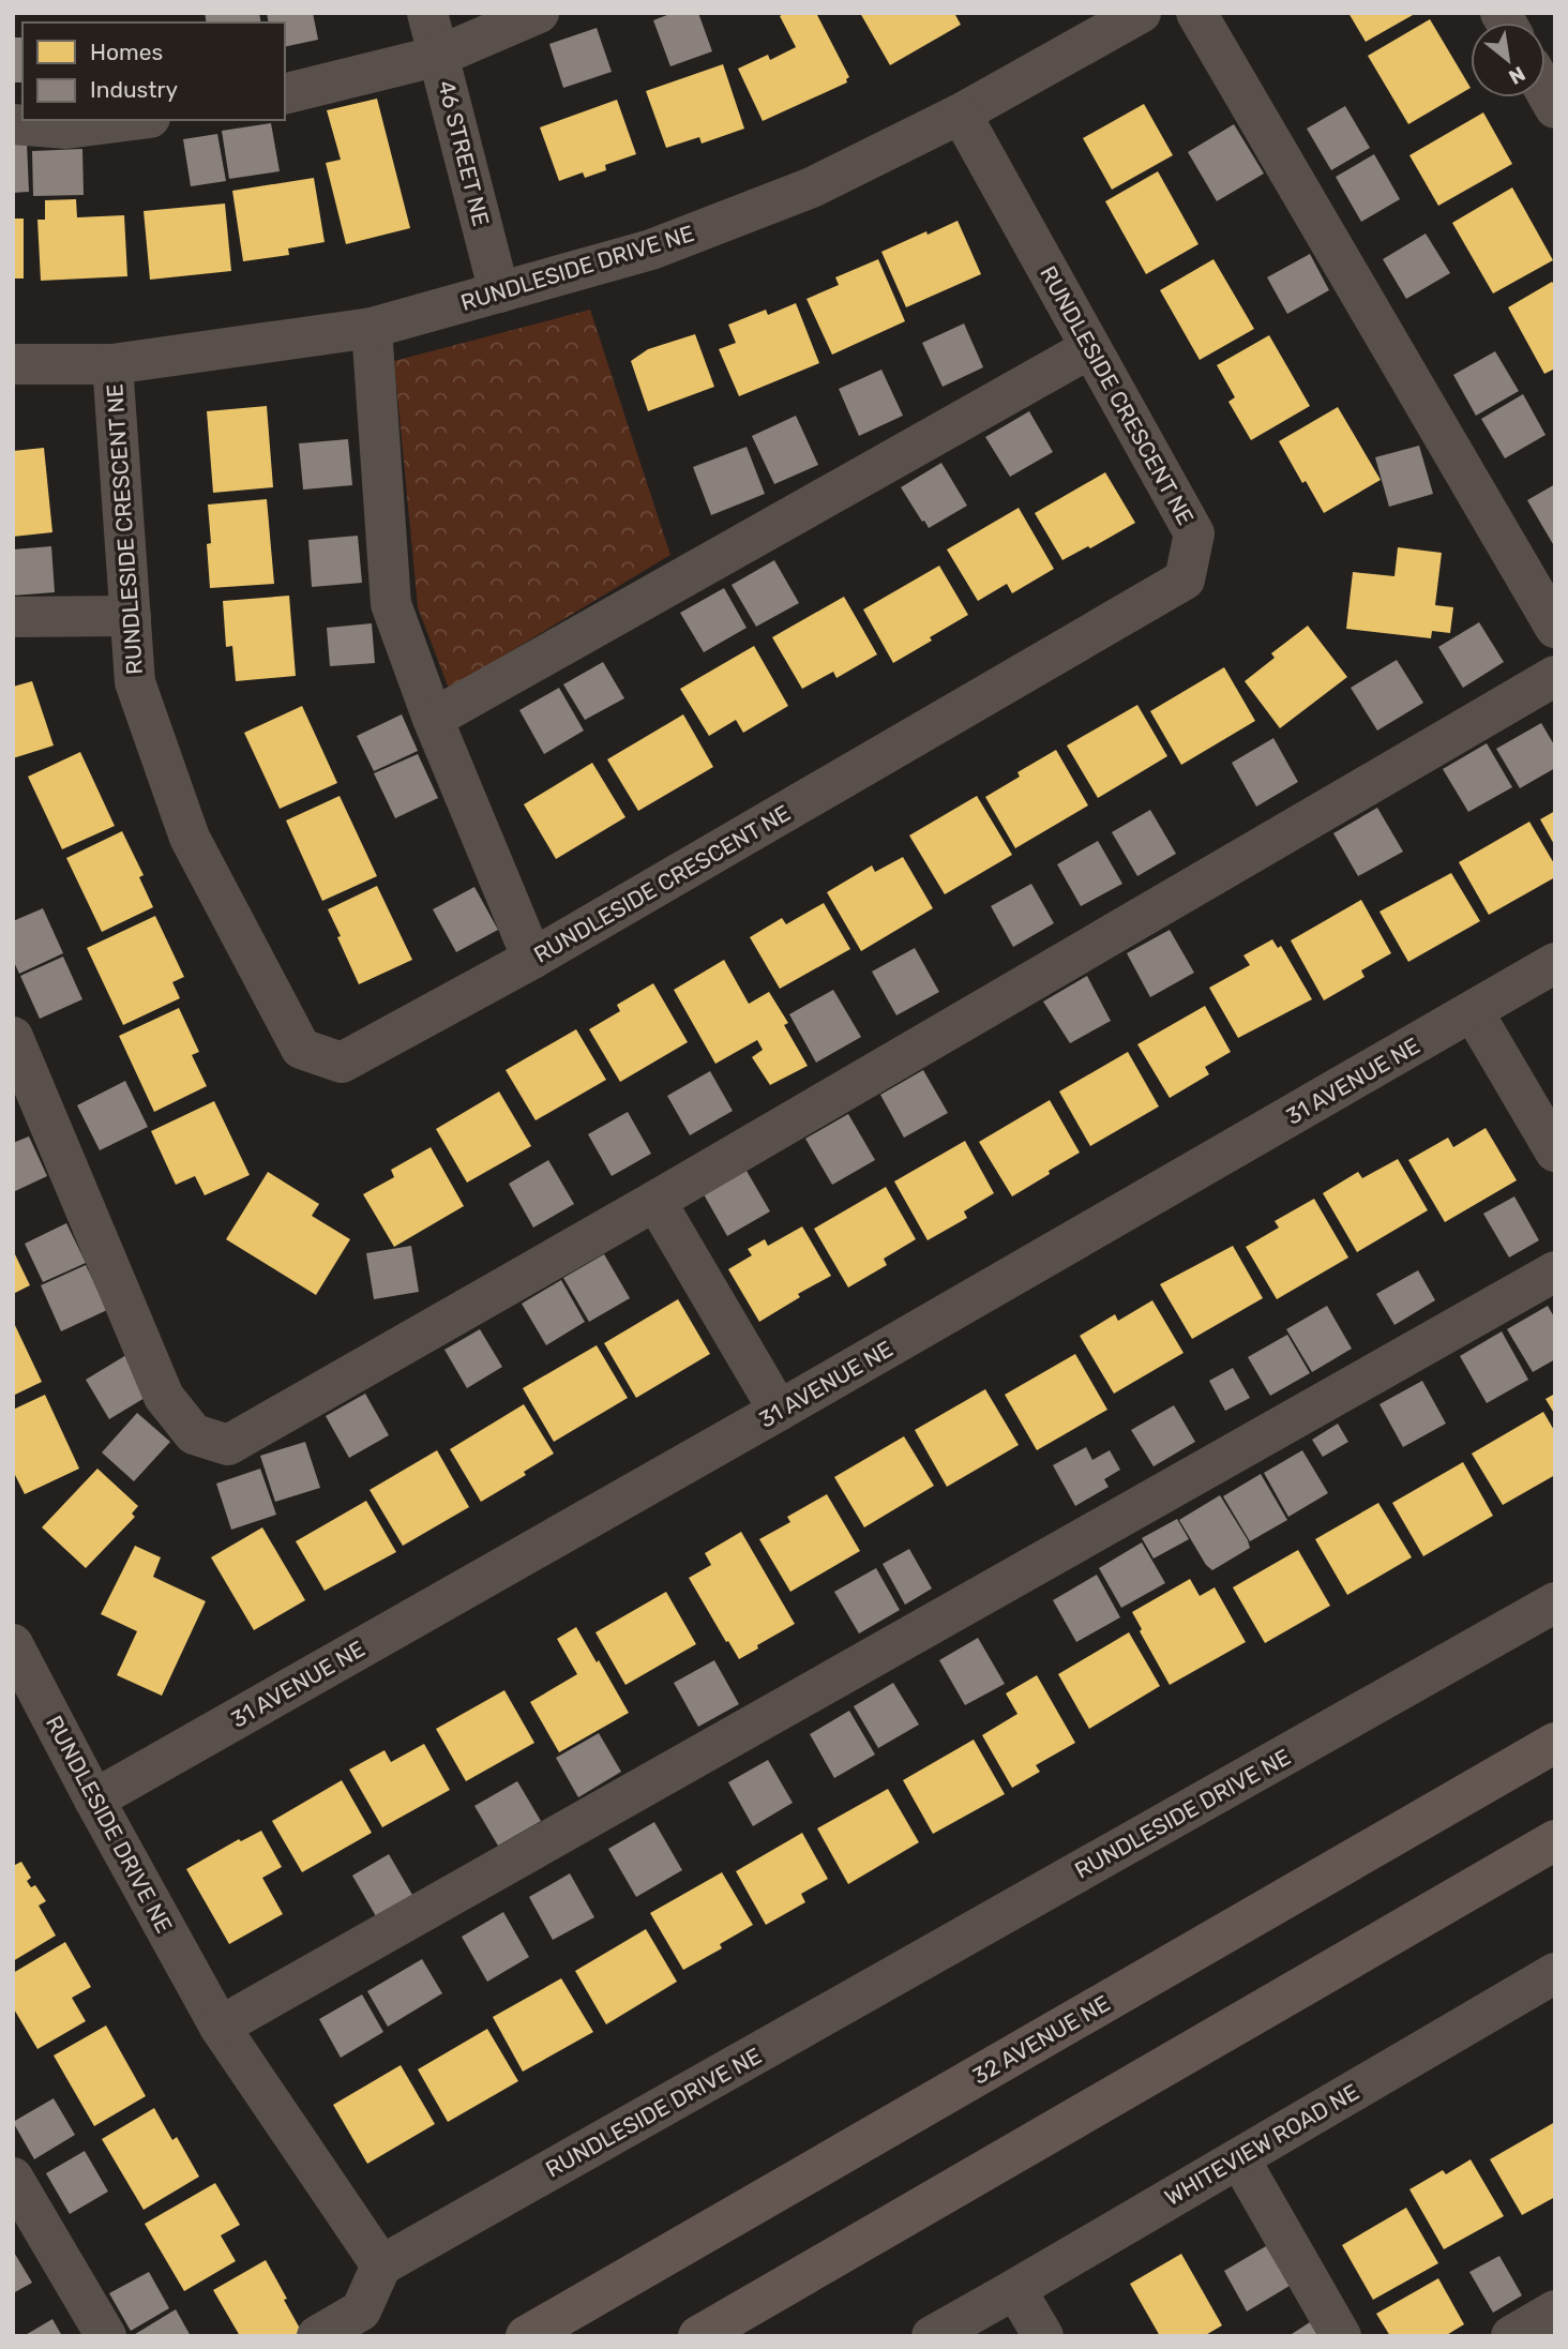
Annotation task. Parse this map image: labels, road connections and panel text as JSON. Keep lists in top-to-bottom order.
{
  "streets": {
    "main road": ["32 AVENUE NE"],
    "street": [
      "46 STREET NE",
      "RUNDLESIDE DRIVE NE",
      "RUNDLESIDE CRESCENT NE",
      "31 AVENUE NE",
      "WHITEVIEW ROAD NE"
    ]
  },
  "crossings": [
    ["46 STREET NE", "RUNDLESIDE DRIVE NE"],
    ["RUNDLESIDE DRIVE NE", "RUNDLESIDE CRESCENT NE"],
    ["RUNDLESIDE DRIVE NE", "31 AVENUE NE"]
  ],
  "legend": ["Homes", "Industry"],
  "north": "bottom right"
}
